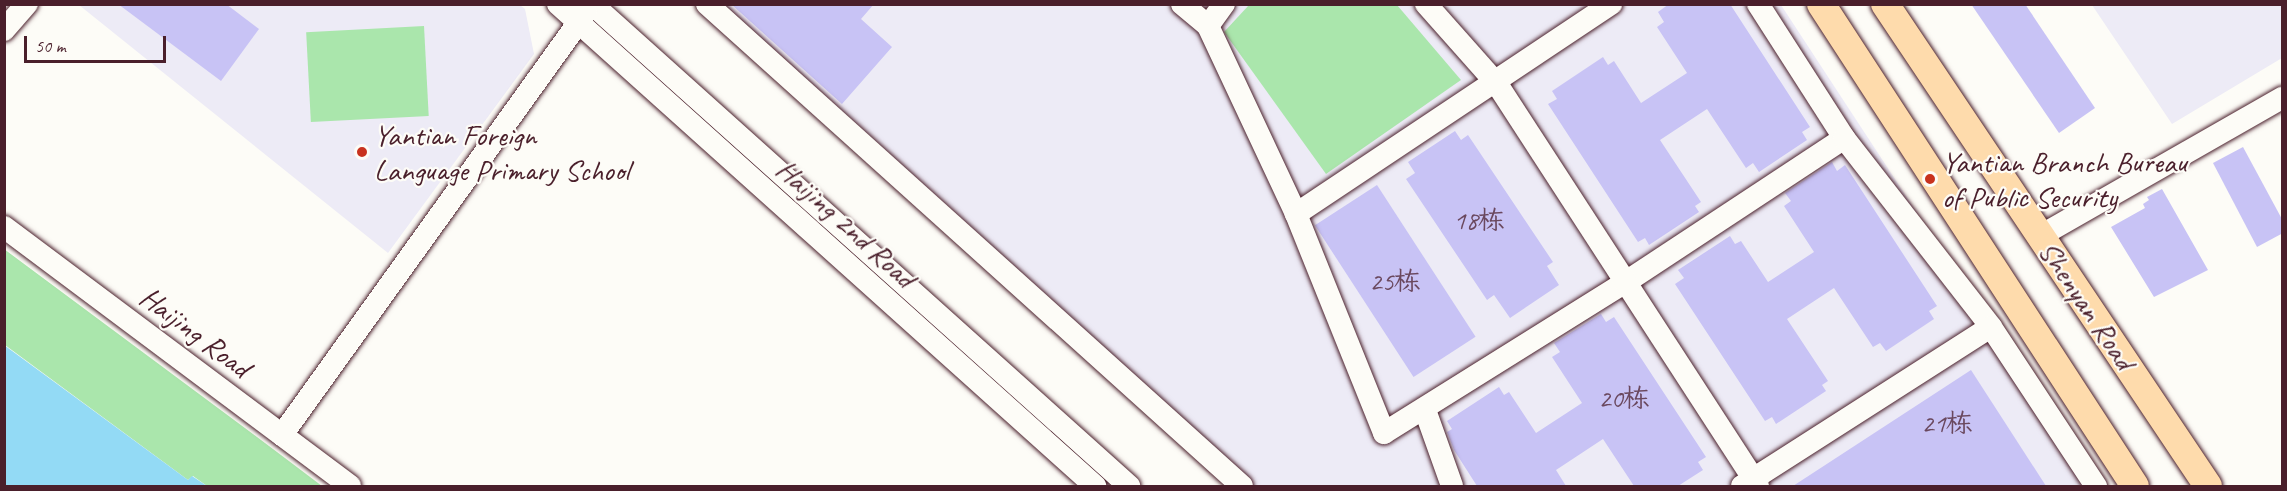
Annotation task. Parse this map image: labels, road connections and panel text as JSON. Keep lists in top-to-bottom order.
{
  "streets": {
    "main road": ["Shenyan Road"],
    "street": ["Haijing 2nd Road", "Haijing Road"]
  },
  "places": ["Yantian Foreign Language Primary School", "Yantian Branch Bureau of Public Security"],
  "house_numbers": [
    "18栋",
    "25栋",
    "20栋",
    "21栋"
  ],
  "scale_bar": "50 m"
}
